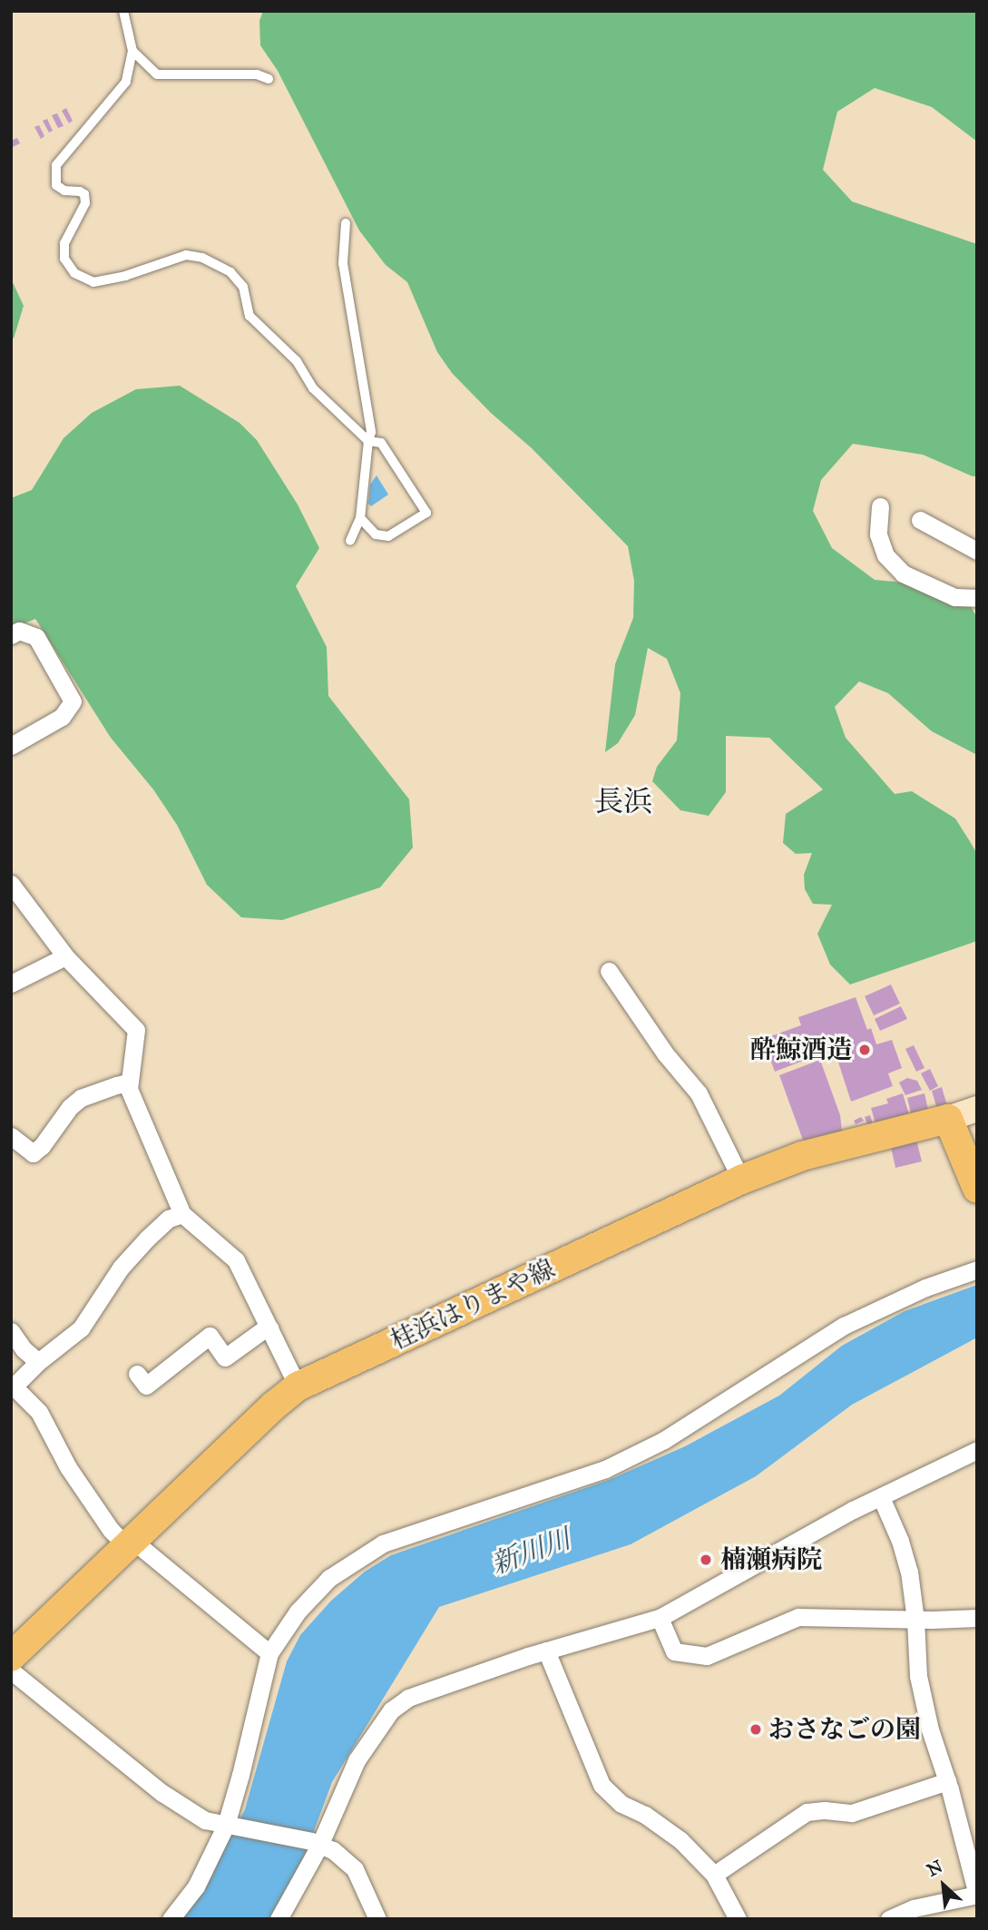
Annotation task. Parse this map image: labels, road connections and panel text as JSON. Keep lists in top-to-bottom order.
{
  "streets": {
    "main road": ["桂浜はりまや線"]
  },
  "districts": ["長浜"],
  "water": ["新川川"],
  "places": ["酔鯨酒造", "楠瀬病院", "おさなごの園"],
  "north": "top left"
}
